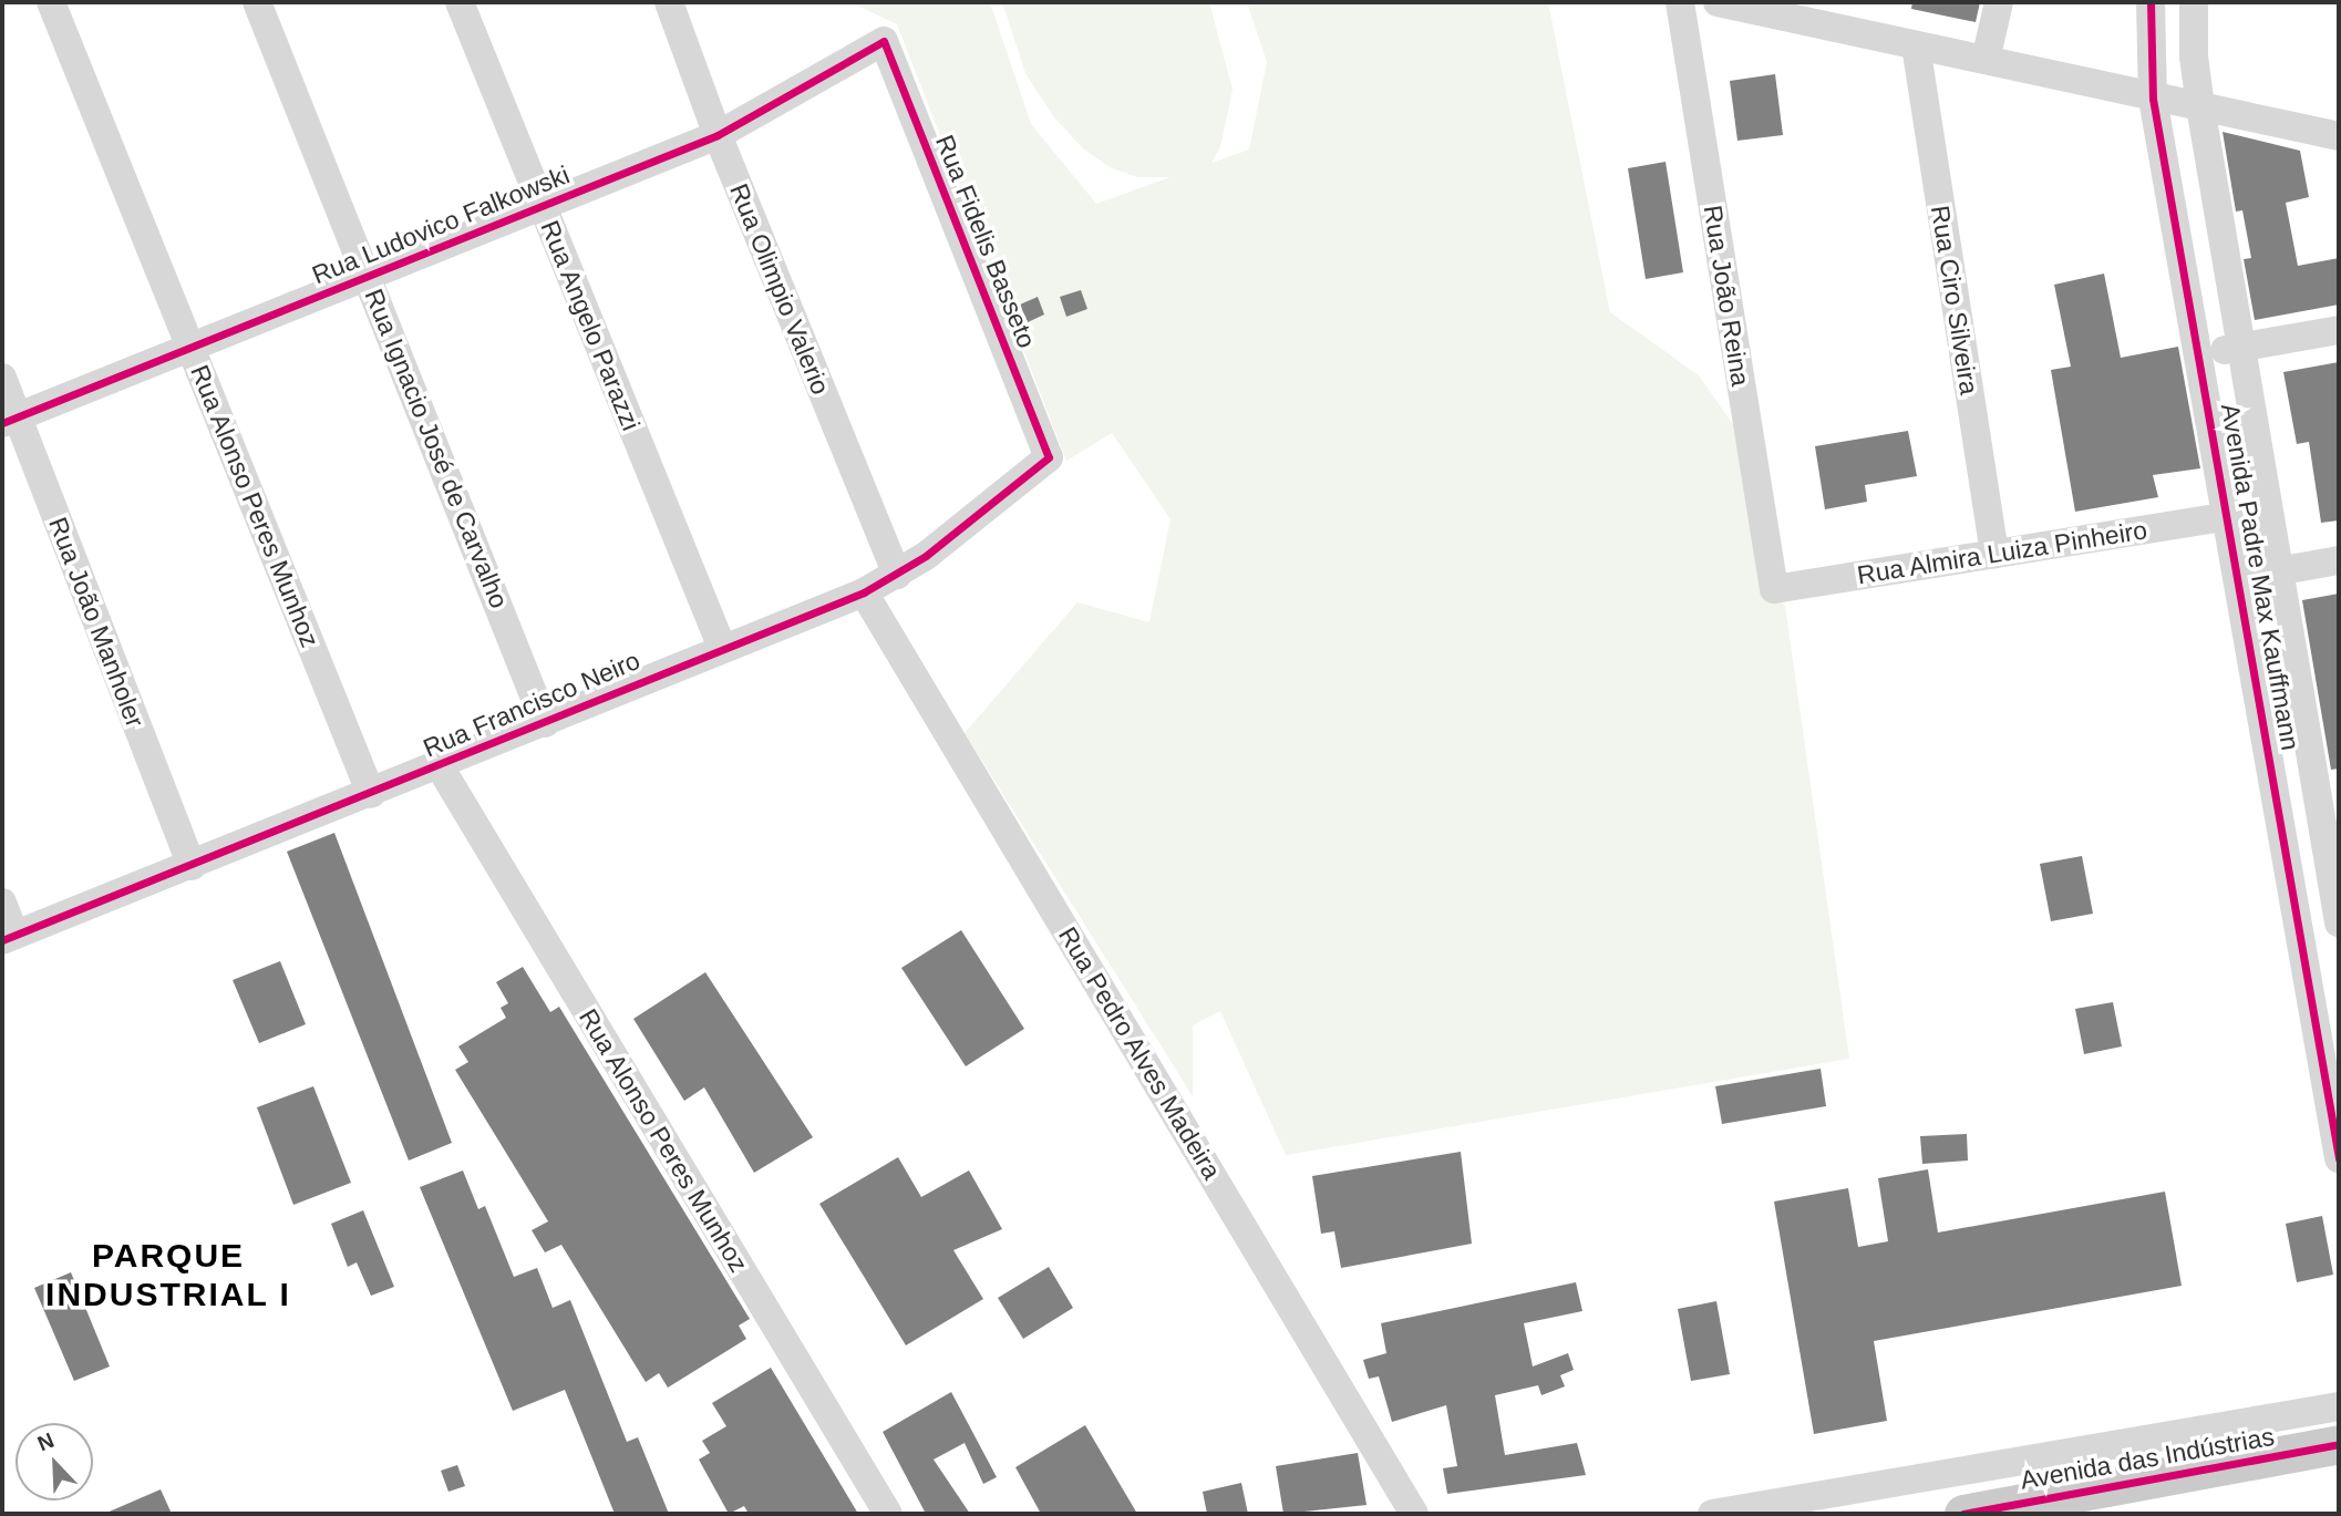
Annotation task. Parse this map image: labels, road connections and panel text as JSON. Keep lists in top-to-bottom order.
{
  "streets": {
    "main road": ["Avenida das Indústrias"],
    "street": [
      "Rua Ludovico Falkowski",
      "Rua Fidelis Basseto",
      "Rua Olimpio Valerio",
      "Rua João Reina",
      "Rua Ciro Silveira",
      "Rua Angelo Parazzi",
      "Rua Ignacio José de Carvalho",
      "Rua Alonso Peres Munhoz",
      "Rua Almira Luiza Pinheiro",
      "Avenida Padre Max Kauffmann",
      "Rua João Manholer",
      "Rua Francisco Neiro",
      "Rua Pedro Alves Madeira"
    ]
  },
  "crossings": [
    ["Rua Ludovico Falkowski", "Rua Fidelis Basseto"],
    ["Rua Ludovico Falkowski", "Rua Olimpio Valerio"],
    ["Rua Ludovico Falkowski", "Rua Angelo Parazzi"],
    ["Rua Ludovico Falkowski", "Rua Ignacio José de Carvalho"],
    ["Rua Ludovico Falkowski", "Rua Alonso Peres Munhoz"],
    ["Rua Ludovico Falkowski", "Rua João Manholer"],
    ["Rua Fidelis Basseto", "Rua Francisco Neiro"],
    ["Rua Olimpio Valerio", "Rua Francisco Neiro"],
    ["Rua João Reina", "Rua Almira Luiza Pinheiro"],
    ["Rua Ciro Silveira", "Rua Almira Luiza Pinheiro"],
    ["Rua Angelo Parazzi", "Rua Francisco Neiro"],
    ["Rua Ignacio José de Carvalho", "Rua Francisco Neiro"],
    ["Rua Alonso Peres Munhoz", "Rua Francisco Neiro"],
    ["Rua Almira Luiza Pinheiro", "Avenida Padre Max Kauffmann"],
    ["Rua João Manholer", "Rua Francisco Neiro"],
    ["Rua Francisco Neiro", "Rua Pedro Alves Madeira"]
  ],
  "districts": ["PARQUE INDUSTRIAL I"],
  "north": "top left"
}
